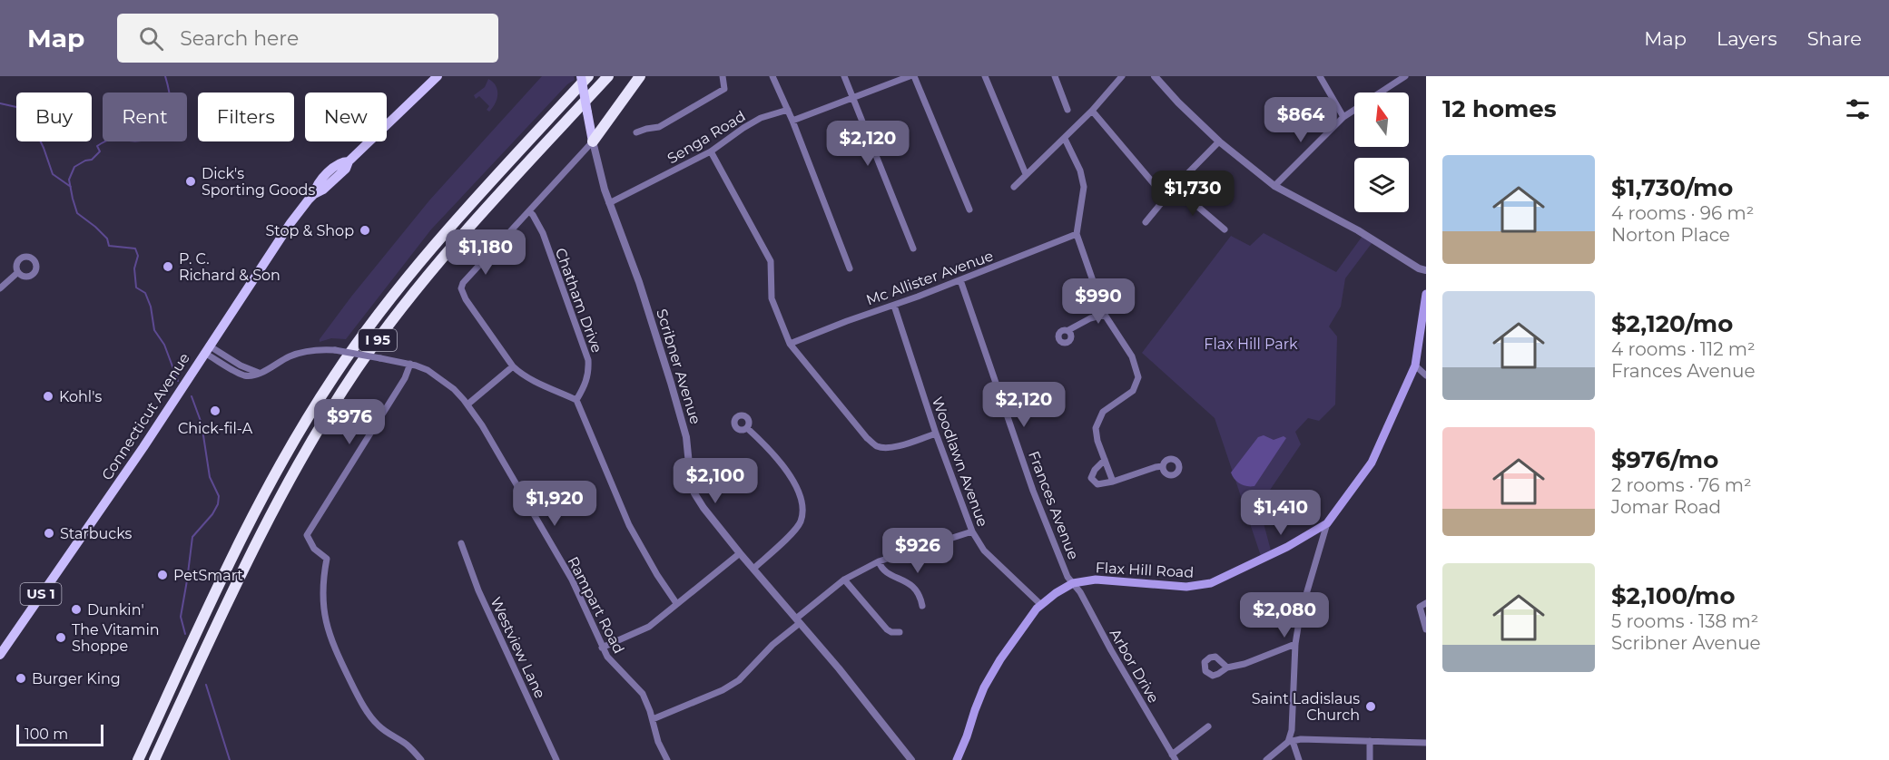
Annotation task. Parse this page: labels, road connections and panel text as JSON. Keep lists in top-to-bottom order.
{
  "streets": {
    "highway": ["I 95"],
    "main road": [
      "Scribner Avenue",
      "Connecticut Avenue",
      "Flax Hill Road",
      "US 1"
    ],
    "street": [
      "Senga Road",
      "Mc Allister Avenue",
      "Chatham Drive",
      "Woodlawn Avenue",
      "Frances Avenue",
      "Rampart Road",
      "Westview Lane",
      "Arbor Drive"
    ]
  },
  "crossings": [
    ["Senga Road", "Scribner Avenue"],
    ["Mc Allister Avenue", "Woodlawn Avenue"],
    ["Mc Allister Avenue", "Frances Avenue"],
    ["Connecticut Avenue", "Rampart Road"],
    ["Woodlawn Avenue", "Flax Hill Road"],
    ["Frances Avenue", "Flax Hill Road"],
    ["Frances Avenue", "Arbor Drive"],
    ["Flax Hill Road", "Arbor Drive"]
  ],
  "parks": ["Flax Hill Park"],
  "places": [
    "Dick's Sporting Goods",
    "Stop & Shop",
    "P. C. Richard & Son",
    "Kohl's",
    "Chick-fil-A",
    "Starbucks",
    "PetSmart",
    "Dunkin'",
    "The Vitamin Shoppe",
    "Burger King",
    "Saint Ladislaus Church"
  ],
  "scale_bar": "100 m",
  "north": "top",
  "page": {
    "header": "Map",
    "search": "Search here",
    "nav": ["Map", "Layers", "Share"],
    "heading": "12 homes",
    "chip": [
      "Buy",
      "Rent",
      "Filters",
      "New"
    ],
    "price": [
      "$864",
      "$2,120",
      "$1,730",
      "$1,180",
      "$990",
      "$2,120",
      "$976",
      "$2,100",
      "$1,920",
      "$1,410",
      "$926",
      "$2,080"
    ],
    "list": [
      {
        "name": "$1,730/mo",
        "note": "4 rooms · 96 m² · Norton Place"
      },
      {
        "name": "$2,120/mo",
        "note": "4 rooms · 112 m² · Frances Avenue"
      },
      {
        "name": "$976/mo",
        "note": "2 rooms · 76 m² · Jomar Road"
      },
      {
        "name": "$2,100/mo",
        "note": "5 rooms · 138 m² · Scribner Avenue"
      }
    ],
    "scale": "100 m"
  }
}
